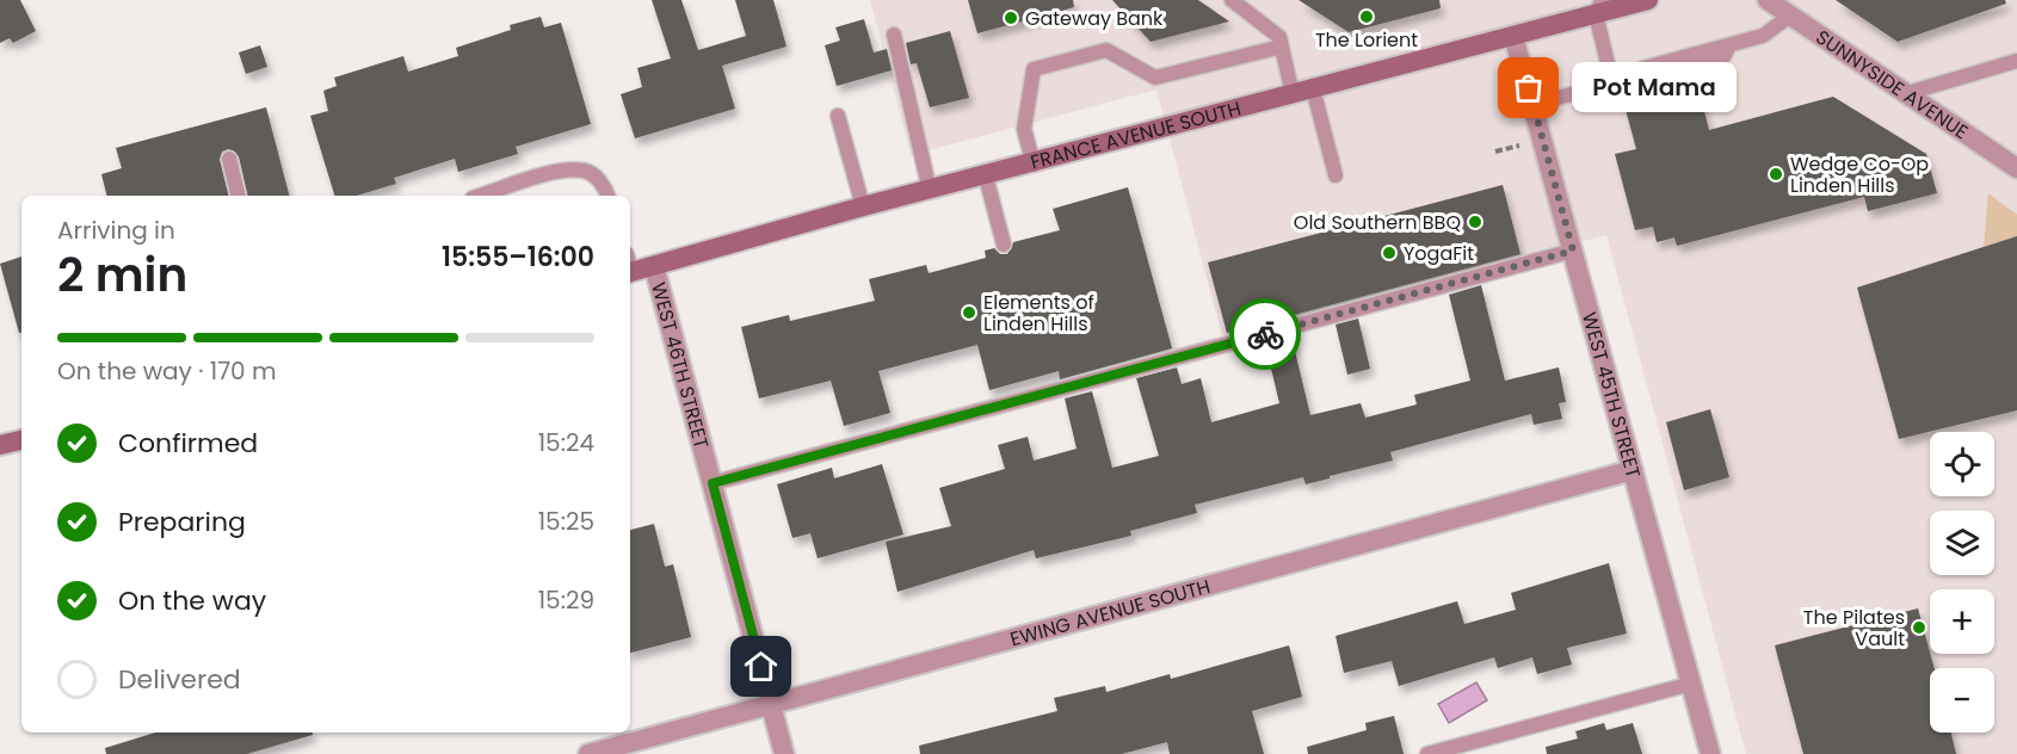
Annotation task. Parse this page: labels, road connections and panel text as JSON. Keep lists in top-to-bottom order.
{
  "streets": {
    "main road": ["FRANCE AVENUE SOUTH"],
    "street": [
      "SUNNYSIDE AVENUE",
      "WEST 46TH STREET",
      "WEST 45TH STREET",
      "EWING AVENUE SOUTH"
    ]
  },
  "crossings": [
    ["FRANCE AVENUE SOUTH", "WEST 46TH STREET"],
    ["FRANCE AVENUE SOUTH", "WEST 45TH STREET"],
    ["WEST 46TH STREET", "EWING AVENUE SOUTH"],
    ["WEST 45TH STREET", "EWING AVENUE SOUTH"]
  ],
  "places": [
    "The Lorient",
    "Gateway Bank",
    "Pot Mama",
    "Wedge Co-Op Linden Hills",
    "Old Southern BBQ",
    "YogaFit",
    "Elements of Linden Hills",
    "The Pilates Vault"
  ],
  "page": {
    "bubble": "Pot Mama",
    "heading": ["2 min", "Arriving in", "15:55–16:00"],
    "bar": "On the way · 170 m",
    "list": [
      ["Confirmed", "15:24"],
      ["Preparing", "15:25"],
      ["On the way", "15:29"],
      "Delivered"
    ],
    "map_buttons": ["+", "−"]
  }
}
